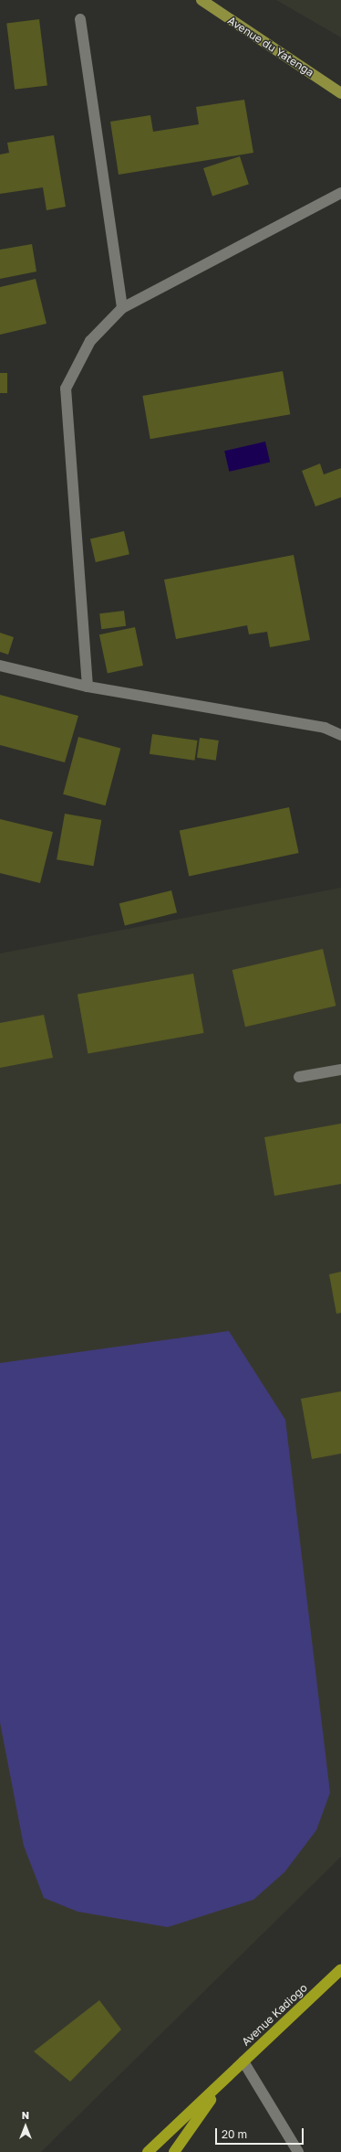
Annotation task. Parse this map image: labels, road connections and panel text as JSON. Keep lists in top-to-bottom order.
{
  "streets": {
    "highway": ["Avenue Kadiogo"],
    "main road": ["Avenue du Yatenga"]
  },
  "scale_bar": "20 m",
  "north": "top"
}
